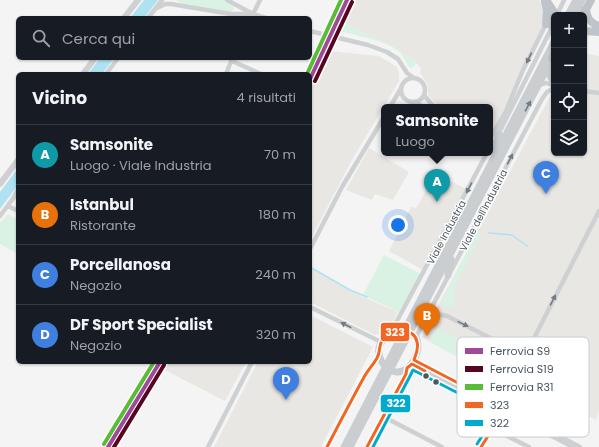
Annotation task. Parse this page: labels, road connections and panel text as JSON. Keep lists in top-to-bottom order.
{
  "streets": {
    "street": ["Viale dell'Industria", "Viale Industria"]
  },
  "one_way": ["Viale Industria"],
  "lines": [
    "rail line S9",
    "rail line R31",
    "rail line S19",
    "transit line 323",
    "transit line 322"
  ],
  "legend": [
    "Ferrovia S9",
    "Ferrovia S19",
    "Ferrovia R31",
    "323",
    "322"
  ],
  "page": {
    "map_buttons": ["+", "−"],
    "search": "Cerca qui",
    "heading": ["Vicino", "4 risultati"],
    "popup": ["Samsonite", "Luogo"],
    "list": [
      {
        "mark": "A",
        "name": "Samsonite",
        "note": "Luogo · Viale Industria",
        "value": "70 m"
      },
      {
        "mark": "B",
        "name": "Istanbul",
        "note": "Ristorante",
        "value": "180 m"
      },
      {
        "mark": "C",
        "name": "Porcellanosa",
        "note": "Negozio",
        "value": "240 m"
      },
      {
        "mark": "D",
        "name": "DF Sport Specialist",
        "note": "Negozio",
        "value": "320 m"
      }
    ],
    "pins": [
      "C",
      "A",
      "B",
      "D"
    ]
  }
}
